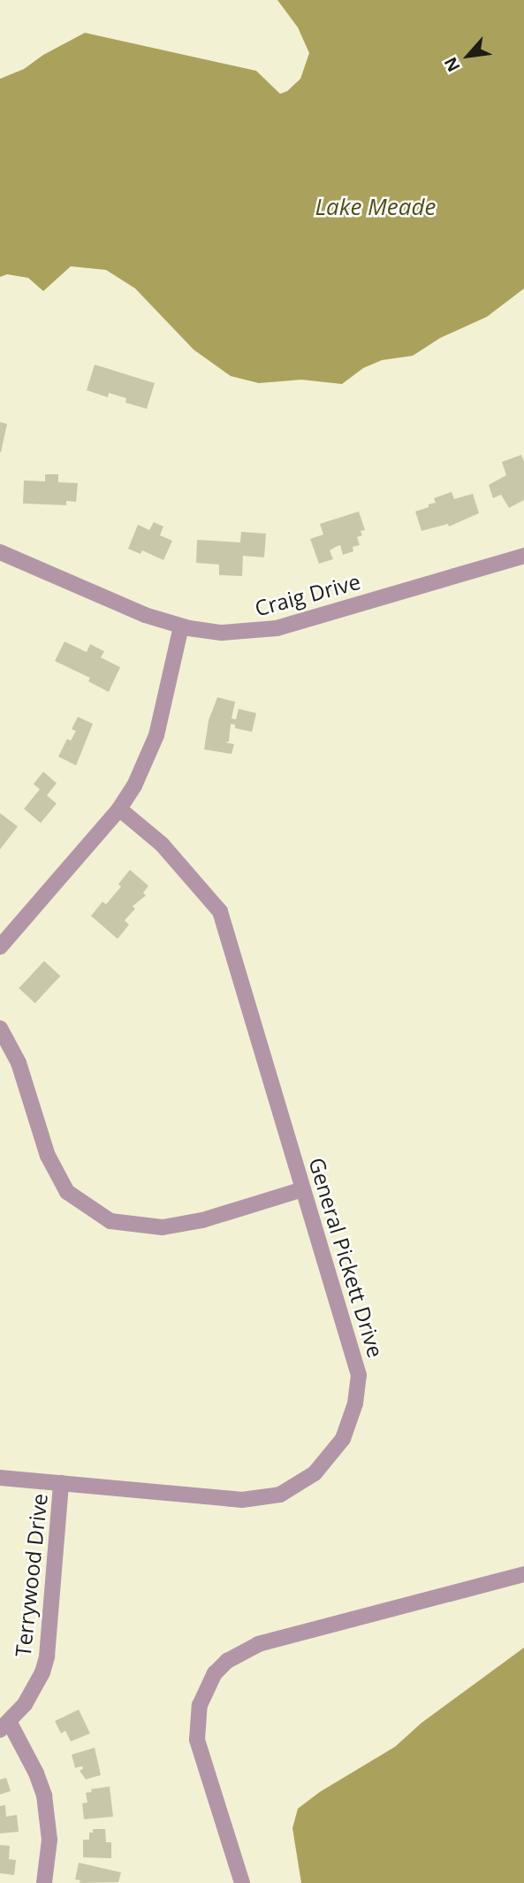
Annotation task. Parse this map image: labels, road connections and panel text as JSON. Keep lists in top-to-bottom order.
{
  "streets": {
    "street": ["Craig Drive", "General Pickett Drive", "Terrywood Drive"]
  },
  "crossings": [
    ["General Pickett Drive", "Terrywood Drive"]
  ],
  "water": ["Lake Meade"],
  "north": "bottom left"
}
